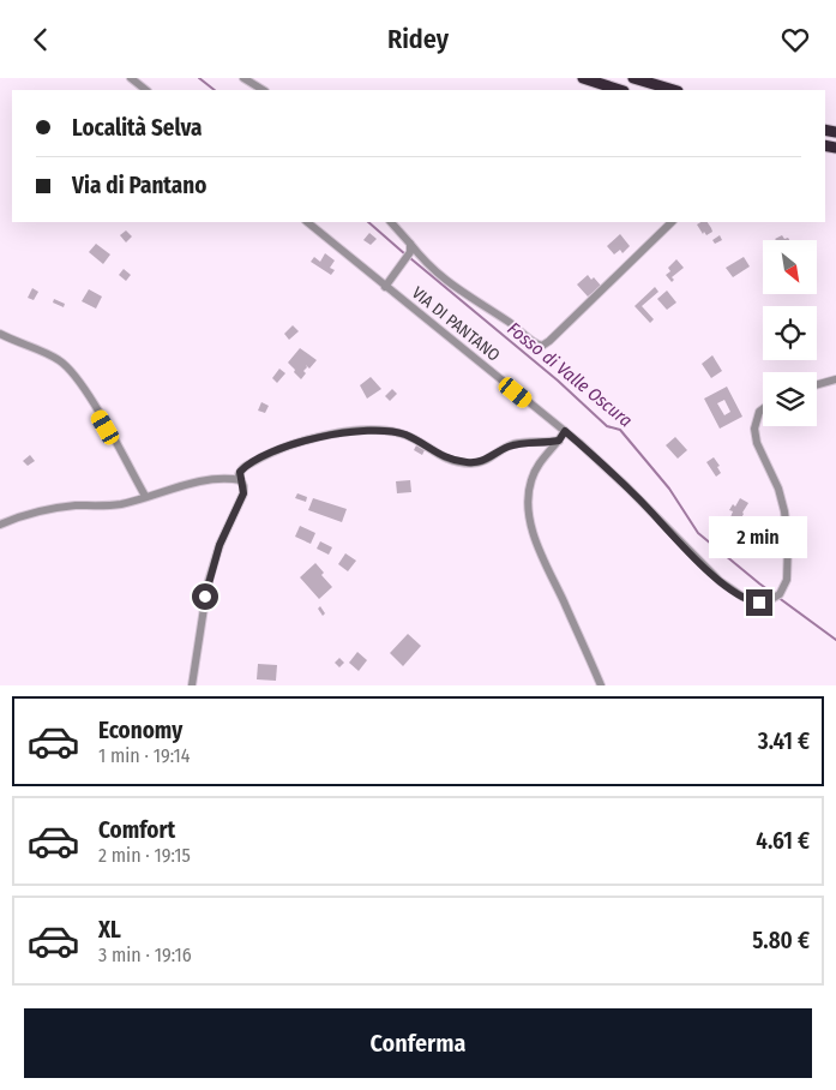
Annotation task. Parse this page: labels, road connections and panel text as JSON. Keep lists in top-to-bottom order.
{
  "streets": {
    "street": ["VIA DI PANTANO"]
  },
  "water": ["Fosso di Valle Oscura"],
  "north": "bottom right",
  "page": {
    "header": "Ridey",
    "banner": ["Località Selva", "Via di Pantano"],
    "bubble": "2 min",
    "list": [
      {
        "name": "Economy",
        "note": "1 min · 19:14",
        "value": "3.41 €"
      },
      {
        "name": "Comfort",
        "note": "2 min · 19:15",
        "value": "4.61 €"
      },
      {
        "name": "XL",
        "note": "3 min · 19:16",
        "value": "5.80 €"
      }
    ],
    "buttons": "Conferma"
  }
}
